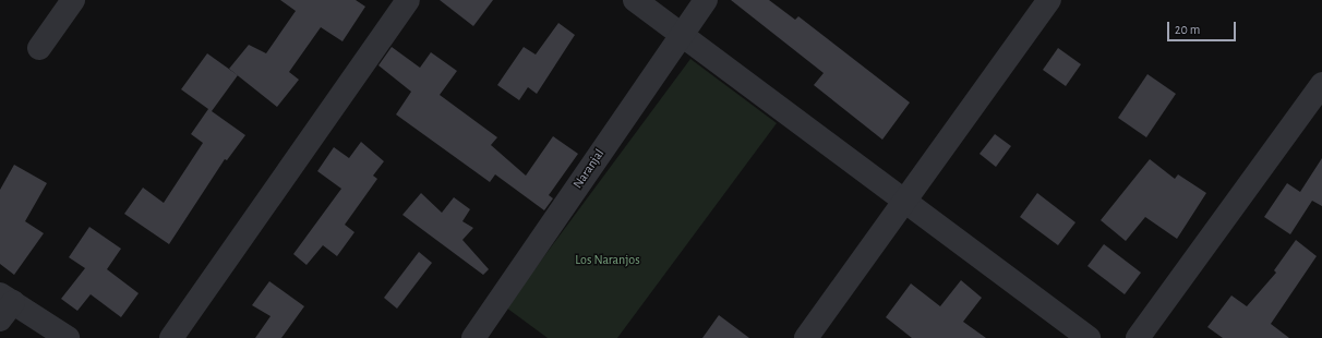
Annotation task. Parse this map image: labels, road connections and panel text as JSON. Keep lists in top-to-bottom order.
{
  "streets": {
    "street": ["Naranjal"]
  },
  "parks": ["Los Naranjos"],
  "scale_bar": "20 m"
}
